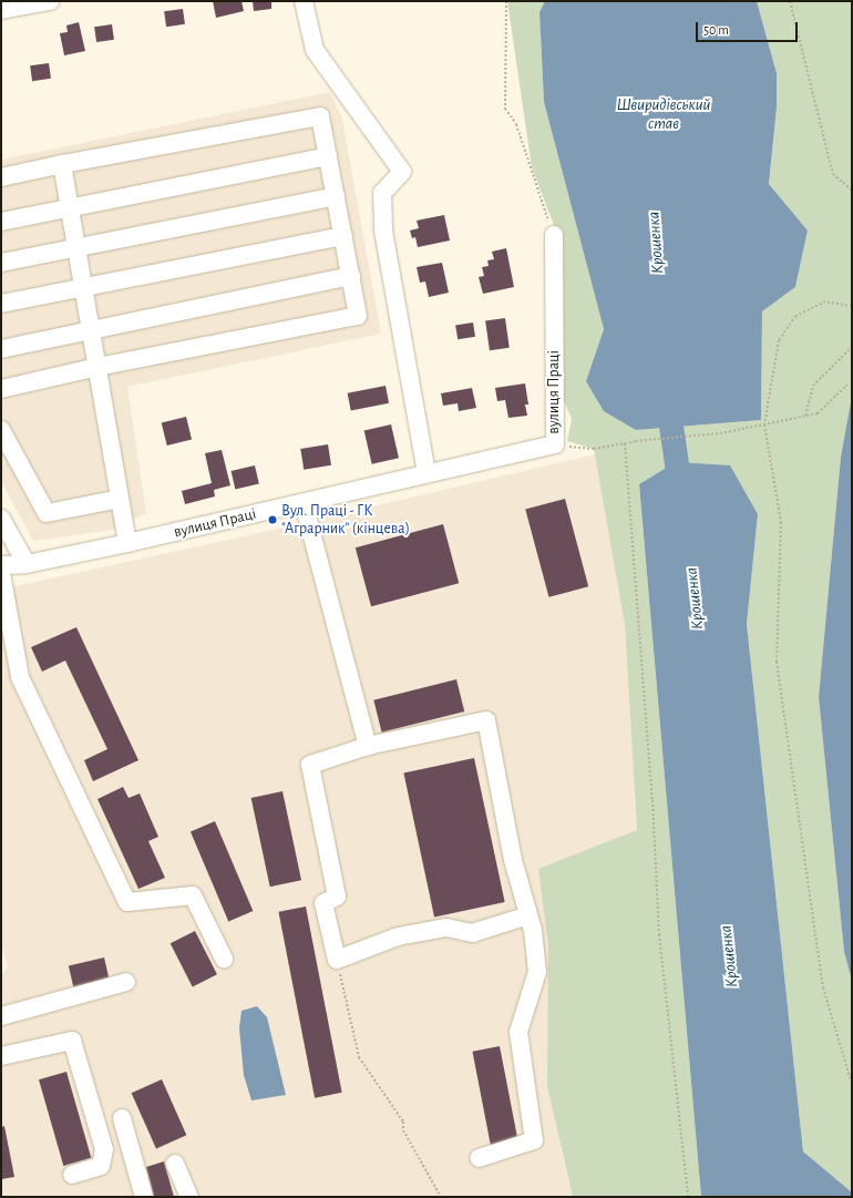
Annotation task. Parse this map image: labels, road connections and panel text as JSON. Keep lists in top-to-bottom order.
{
  "streets": {
    "street": ["вулиця Праці"]
  },
  "water": ["Швиридівський став", "Крошенка"],
  "places": ["Вул. Праці - ГК \"Аграрник\" (кінцева)"],
  "scale_bar": "50 m"
}
